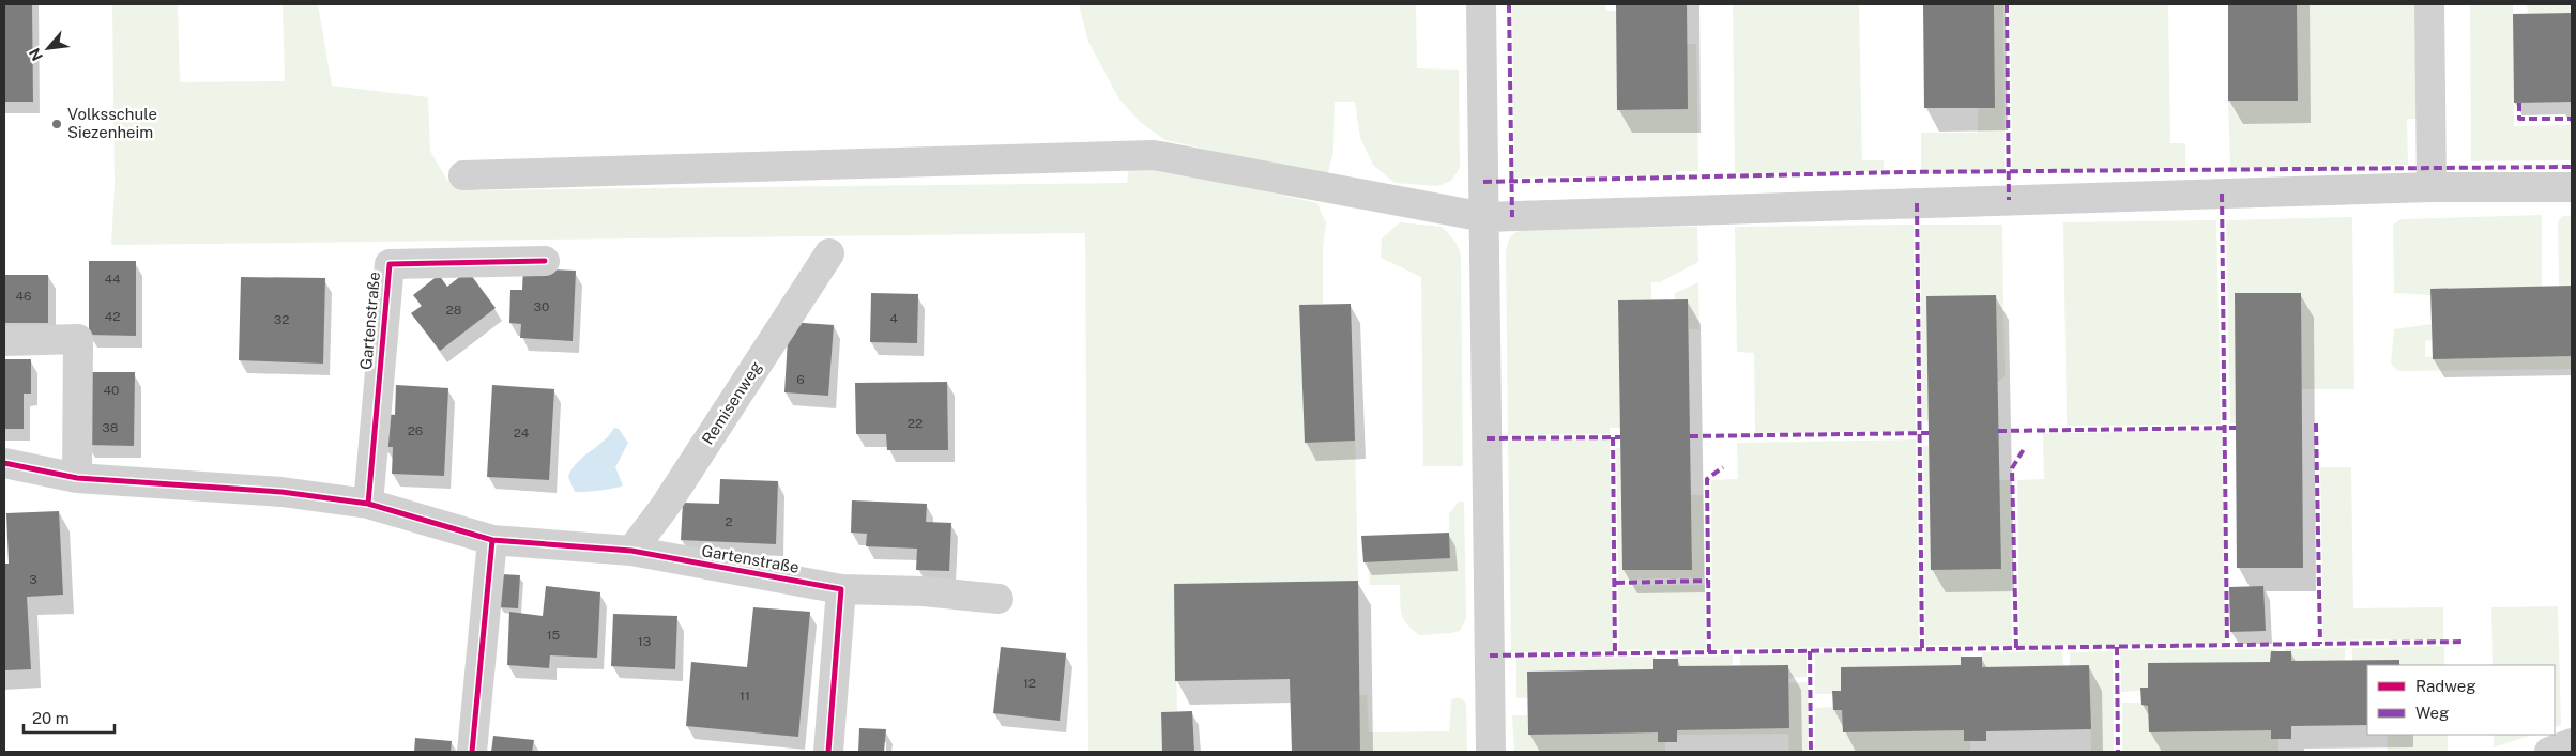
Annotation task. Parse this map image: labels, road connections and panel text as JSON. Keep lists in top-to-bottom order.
{
  "streets": {
    "street": ["Gartenstraße", "Remisenweg"]
  },
  "crossings": [
    ["Gartenstraße", "Remisenweg"]
  ],
  "places": ["Volksschule Siezenheim"],
  "house_numbers": [
    "44",
    "46",
    "30",
    "28",
    "42",
    "4",
    "32",
    "6",
    "40",
    "22",
    "38",
    "26",
    "24",
    "2",
    "3",
    "15",
    "13",
    "12",
    "11"
  ],
  "legend": ["Radweg", "Weg"],
  "scale_bar": "20 m",
  "north": "bottom left"
}
